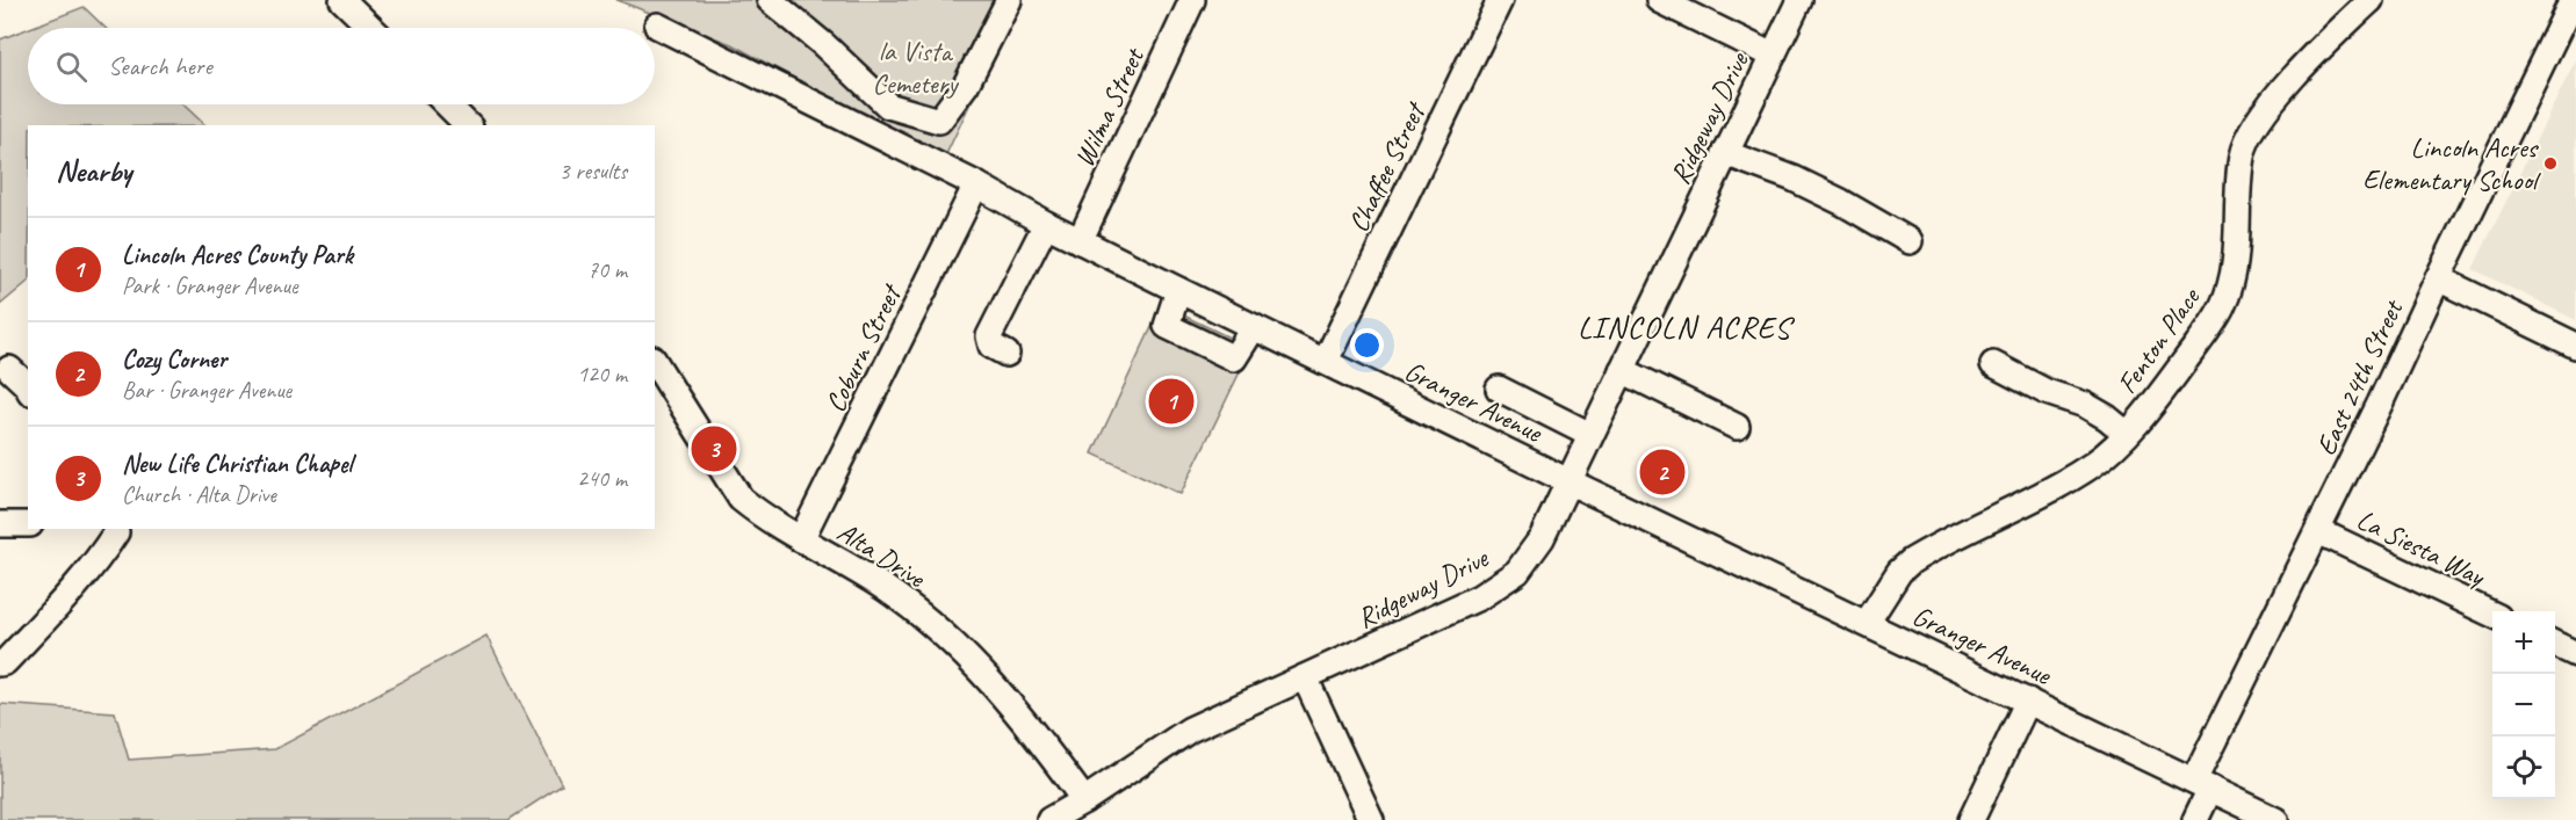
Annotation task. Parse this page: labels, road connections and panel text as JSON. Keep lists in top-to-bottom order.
{
  "streets": {
    "street": [
      "Wilma Street",
      "Ridgeway Drive",
      "Chaffee Street",
      "Fenton Place",
      "Coburn Street",
      "East 24th Street",
      "Granger Avenue",
      "La Siesta Way",
      "Alta Drive"
    ]
  },
  "crossings": [
    ["Wilma Street", "Granger Avenue"],
    ["Ridgeway Drive", "Granger Avenue"],
    ["Ridgeway Drive", "Alta Drive"],
    ["Chaffee Street", "Granger Avenue"],
    ["Fenton Place", "Granger Avenue"],
    ["Coburn Street", "Granger Avenue"],
    ["Coburn Street", "Alta Drive"],
    ["East 24th Street", "Granger Avenue"],
    ["East 24th Street", "La Siesta Way"]
  ],
  "districts": ["LINCOLN ACRES"],
  "parks": ["la Vista Cemetery"],
  "places": ["Lincoln Acres Elementary School"],
  "page": {
    "search": "Search here",
    "heading": ["Nearby", "3 results"],
    "list": [
      {
        "mark": "1",
        "name": "Lincoln Acres County Park",
        "note": "Park · Granger Avenue",
        "value": "70 m"
      },
      {
        "mark": "2",
        "name": "Cozy Corner",
        "note": "Bar · Granger Avenue",
        "value": "120 m"
      },
      {
        "mark": "3",
        "name": "New Life Christian Chapel",
        "note": "Church · Alta Drive",
        "value": "240 m"
      }
    ],
    "pins": ["1", "3", "2"],
    "map_buttons": ["+", "−"]
  }
}
